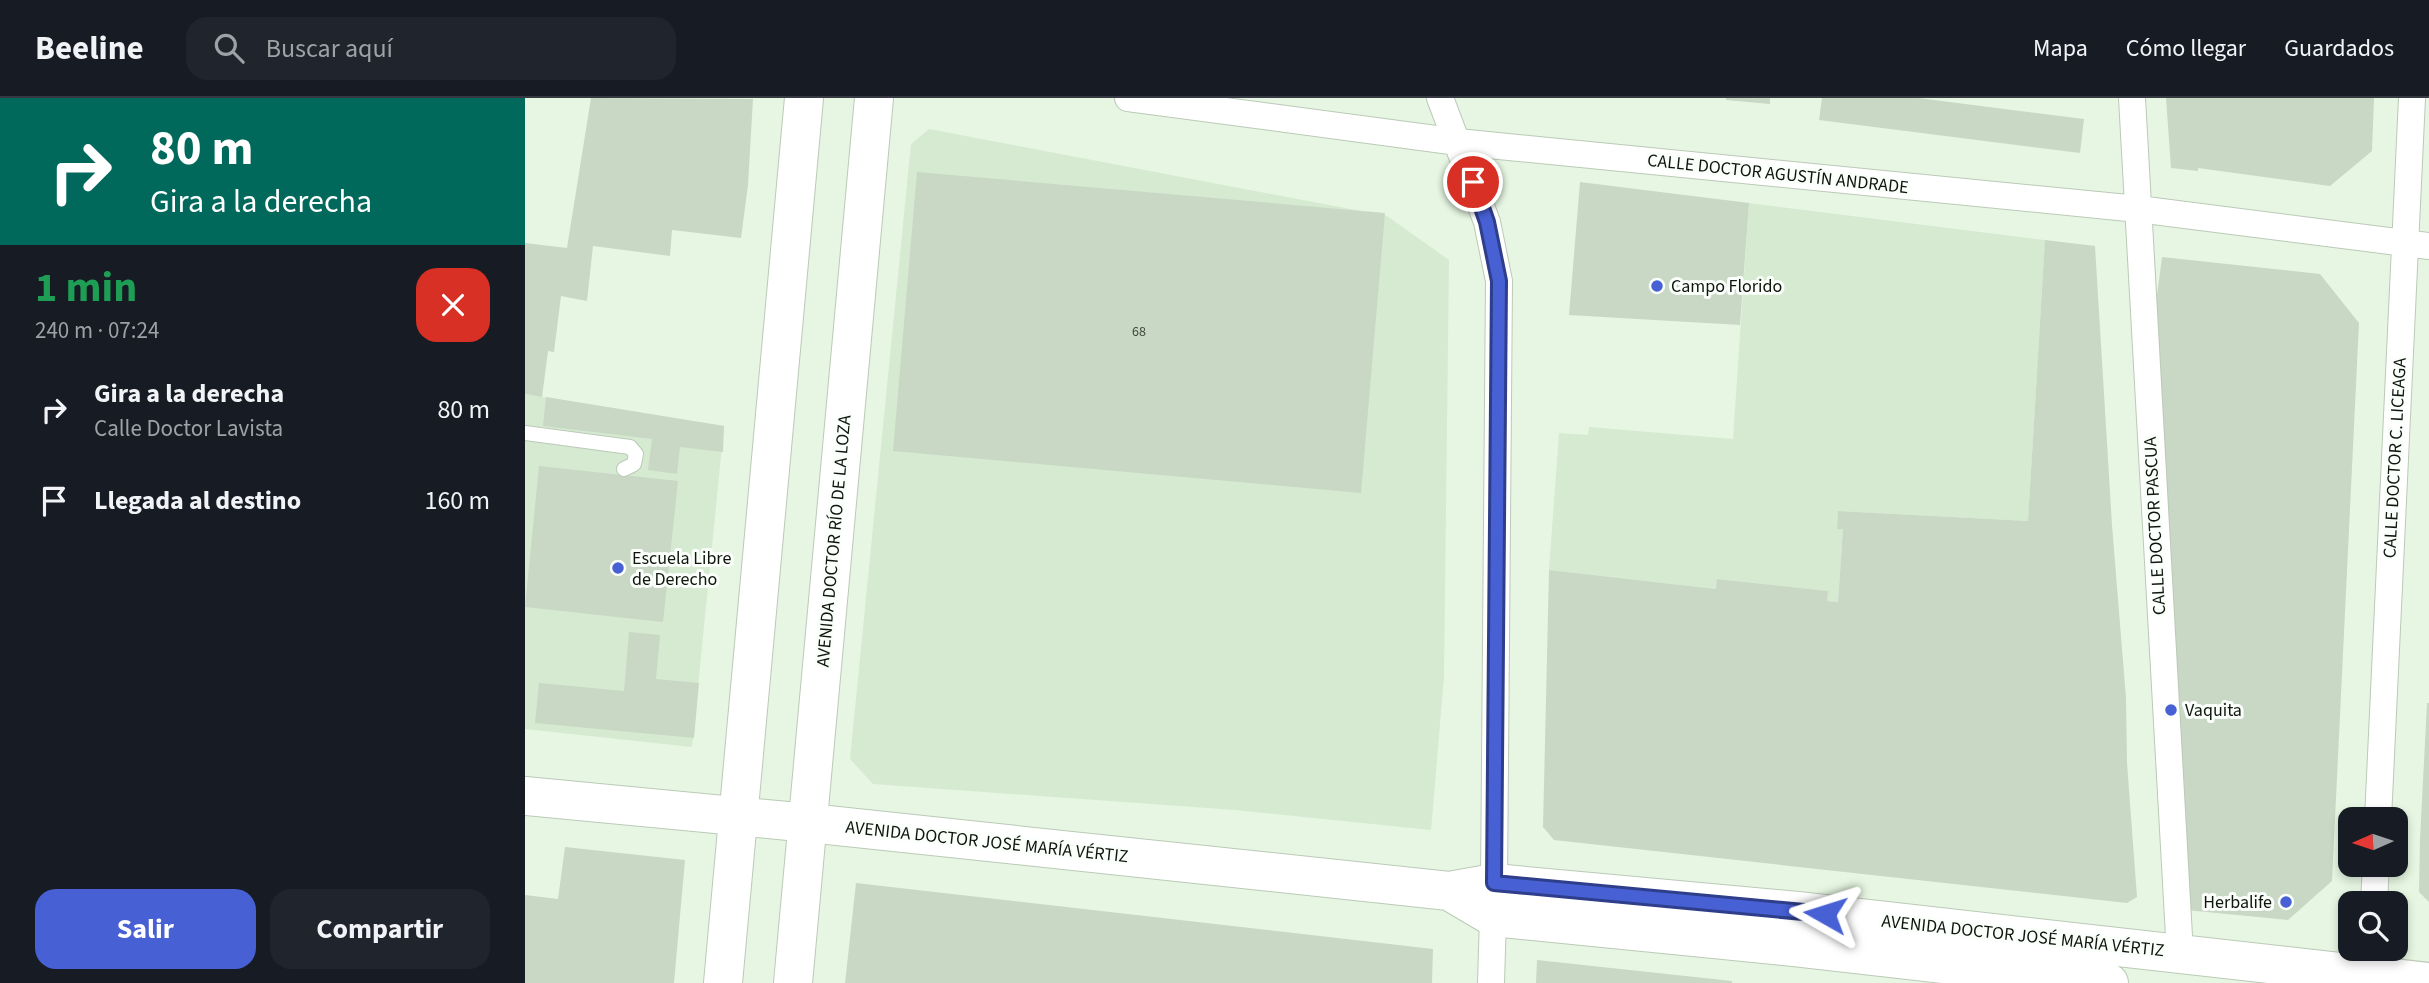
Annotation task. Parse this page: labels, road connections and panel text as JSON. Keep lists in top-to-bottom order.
{
  "streets": {
    "main road": ["AVENIDA DOCTOR RÍO DE LA LOZA", "AVENIDA DOCTOR JOSÉ MARÍA VÉRTIZ"],
    "street": ["CALLE DOCTOR AGUSTÍN ANDRADE", "CALLE DOCTOR C. LICEAGA", "CALLE DOCTOR PASCUA"]
  },
  "crossings": [
    ["CALLE DOCTOR AGUSTÍN ANDRADE", "CALLE DOCTOR C. LICEAGA"],
    ["CALLE DOCTOR AGUSTÍN ANDRADE", "CALLE DOCTOR PASCUA"],
    ["CALLE DOCTOR PASCUA", "AVENIDA DOCTOR JOSÉ MARÍA VÉRTIZ"],
    ["AVENIDA DOCTOR RÍO DE LA LOZA", "AVENIDA DOCTOR JOSÉ MARÍA VÉRTIZ"]
  ],
  "places": [
    "Campo Florido",
    "Escuela Libre de Derecho",
    "Vaquita",
    "Herbalife"
  ],
  "house_numbers": ["68"],
  "north": "left",
  "page": {
    "header": "Beeline",
    "search": "Buscar aquí",
    "nav": ["Mapa", "Cómo llegar", "Guardados"],
    "turn": ["80 m", "Gira a la derecha"],
    "heading": ["1 min", "240 m · 07:24"],
    "list": [
      {
        "name": "Gira a la derecha",
        "note": "Calle Doctor Lavista",
        "value": "80 m"
      },
      {
        "name": "Llegada al destino",
        "value": "160 m"
      }
    ],
    "buttons": ["Salir", "Compartir"]
  }
}
